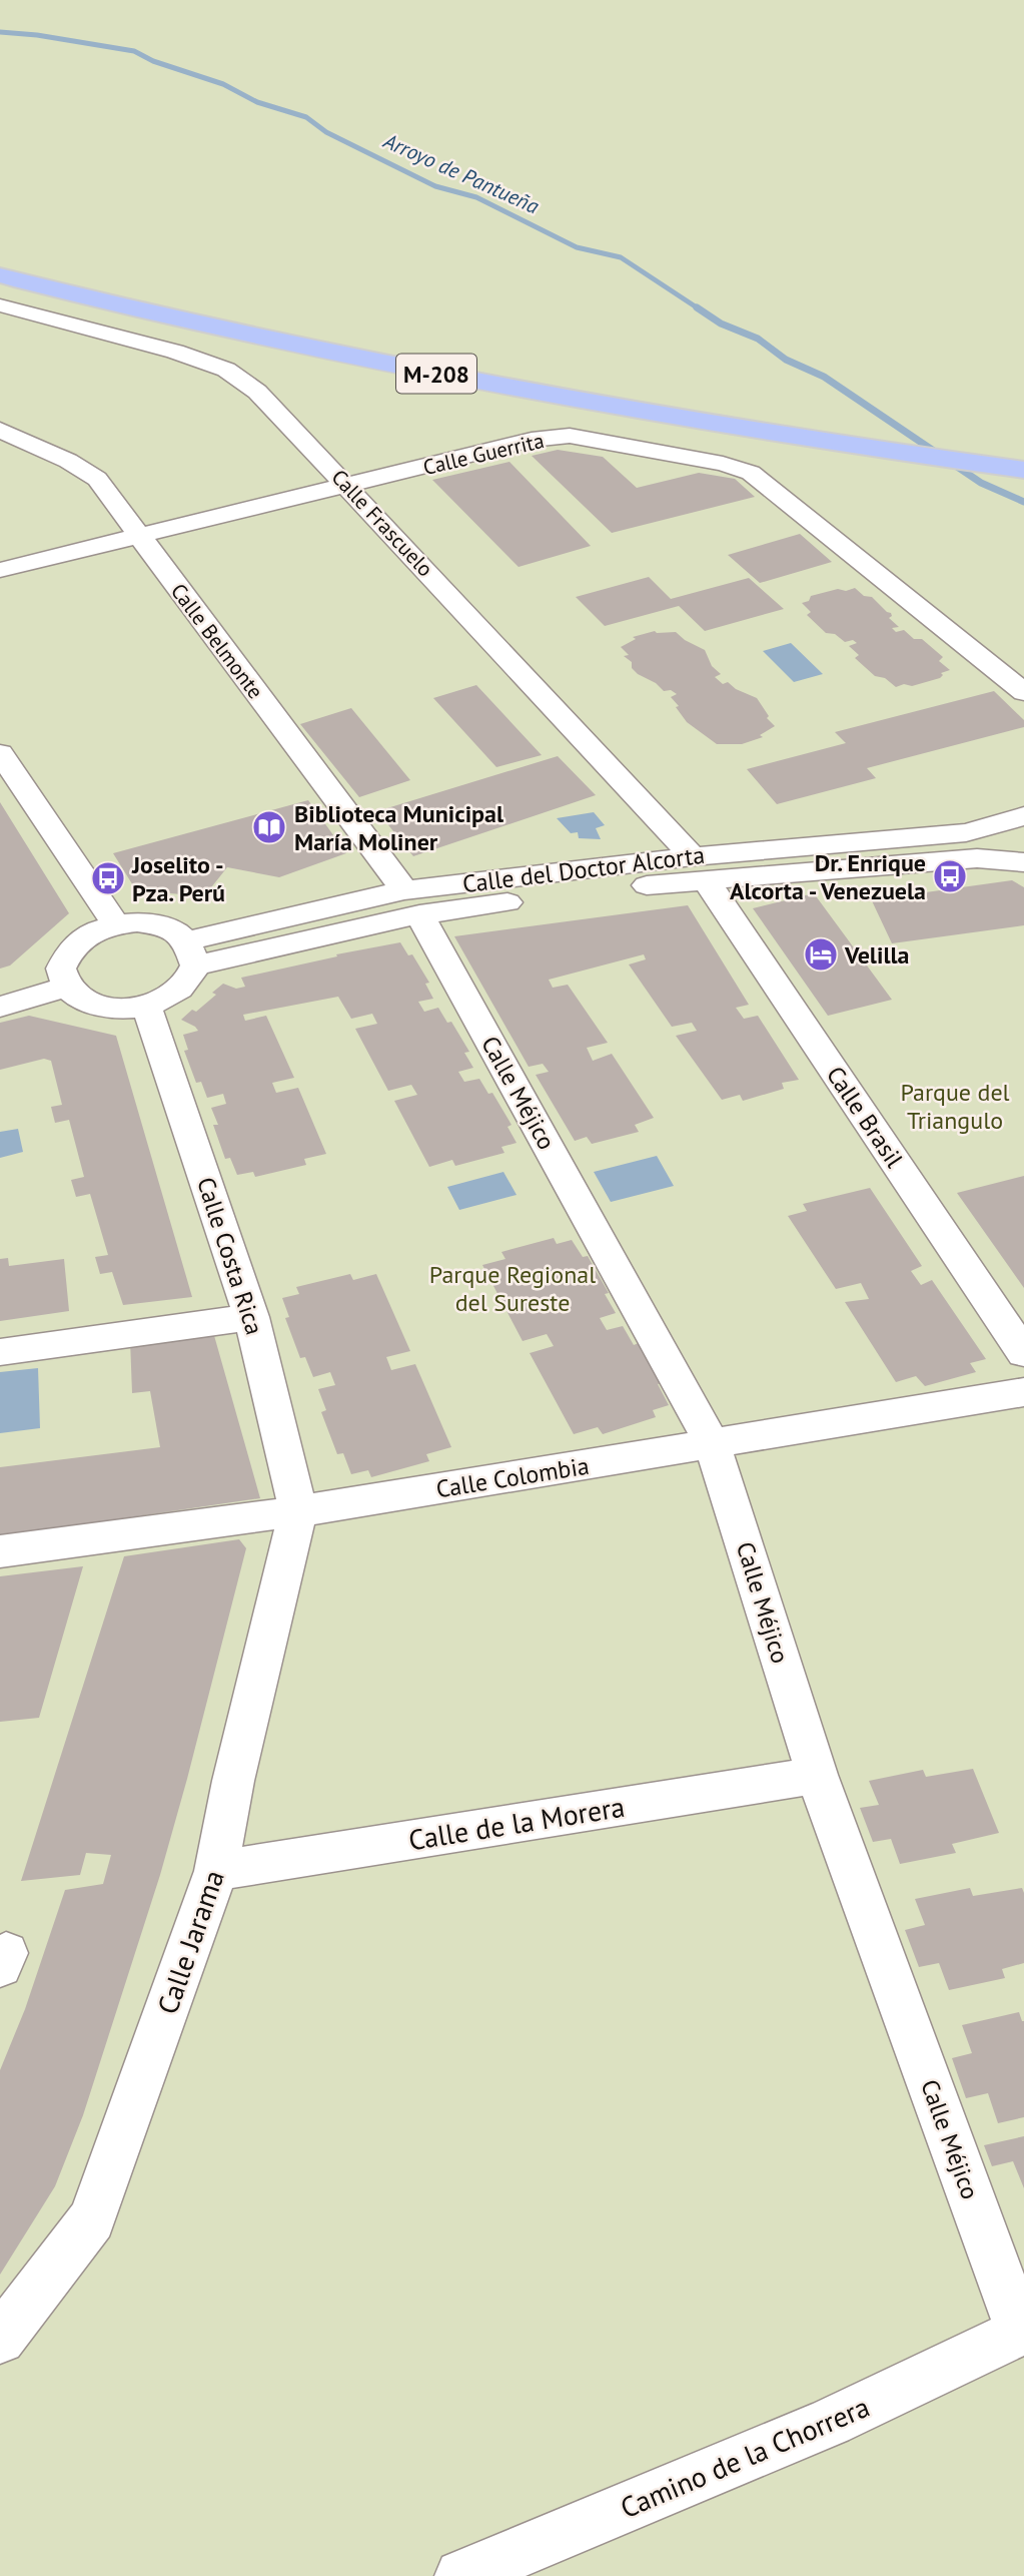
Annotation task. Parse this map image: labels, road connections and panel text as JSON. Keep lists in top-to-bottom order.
{
  "streets": {
    "main road": ["M-208"],
    "street": [
      "Calle Guerrita",
      "Calle Frascuelo",
      "Calle Belmonte",
      "Calle del Doctor Alcorta",
      "Calle Méjico",
      "Calle Brasil",
      "Calle Costa Rica",
      "Calle Colombia",
      "Calle de la Morera",
      "Calle Jarama",
      "Camino de la Chorrera"
    ]
  },
  "crossings": [
    ["Calle Guerrita", "Calle Frascuelo"],
    ["Calle Guerrita", "Calle Belmonte"],
    ["Calle Frascuelo", "Calle del Doctor Alcorta"],
    ["Calle Frascuelo", "Calle Brasil"],
    ["Calle Belmonte", "Calle del Doctor Alcorta"],
    ["Calle Belmonte", "Calle Méjico"],
    ["Calle del Doctor Alcorta", "Calle Méjico"],
    ["Calle del Doctor Alcorta", "Calle Brasil"],
    ["Calle del Doctor Alcorta", "Calle Costa Rica"],
    ["Calle Méjico", "Calle Colombia"],
    ["Calle Méjico", "Calle de la Morera"],
    ["Calle Méjico", "Camino de la Chorrera"],
    ["Calle Costa Rica", "Calle Colombia"],
    ["Calle Costa Rica", "Calle Jarama"],
    ["Calle Colombia", "Calle Jarama"],
    ["Calle de la Morera", "Calle Jarama"]
  ],
  "water": ["Arroyo de Pantueña"],
  "parks": ["Parque del Triangulo", "Parque Regional del Sureste"],
  "places": {
    "library": ["Biblioteca Municipal María Moliner"],
    "bus stop": ["Dr. Enrique Alcorta - Venezuela", "Joselito - Pza. Perú"],
    "hotel": ["Velilla"]
  }
}
